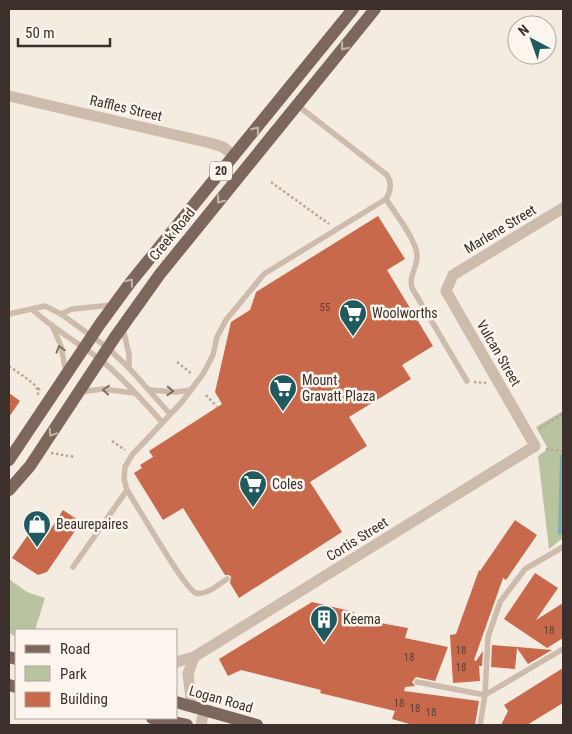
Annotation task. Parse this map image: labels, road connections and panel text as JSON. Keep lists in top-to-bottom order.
{
  "streets": {
    "main road": ["20", "Creek Road", "Logan Road"],
    "street": [
      "Raffles Street",
      "Marlene Street",
      "Vulcan Street",
      "Cortis Street"
    ]
  },
  "crossings": [
    ["Raffles Street", "Creek Road"],
    ["Marlene Street", "Vulcan Street"],
    ["Vulcan Street", "Cortis Street"]
  ],
  "places": {
    "supermarket": ["Woolworths", "Mount Gravatt Plaza", "Coles"],
    "shop": ["Beaurepaires"],
    "building": ["Keema"]
  },
  "house_numbers": [
    "55",
    "18",
    "18",
    "18",
    "18",
    "18",
    "18",
    "18"
  ],
  "legend": ["Road", "Park", "Building"],
  "scale_bar": "50 m",
  "north": "top left"
}
